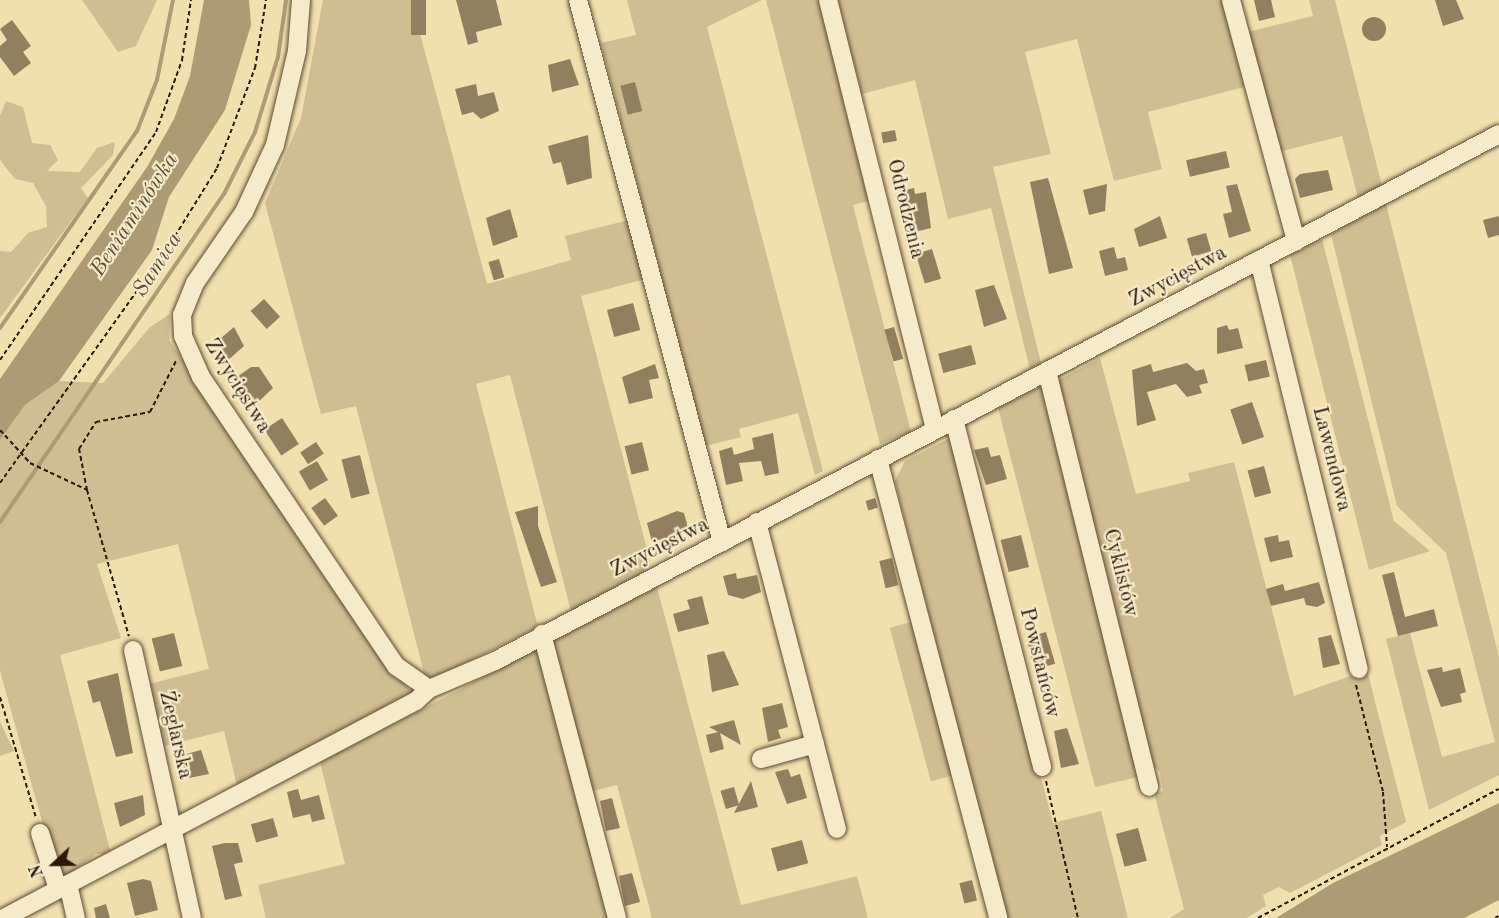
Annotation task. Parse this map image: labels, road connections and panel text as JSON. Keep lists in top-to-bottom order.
{
  "streets": {
    "street": [
      "Odrodzenia",
      "Zwycięstwa",
      "Lawendowa",
      "Cyklistów",
      "Powstańców",
      "Żeglarska"
    ]
  },
  "crossings": [
    ["Odrodzenia", "Zwycięstwa"],
    ["Zwycięstwa", "Lawendowa"],
    ["Zwycięstwa", "Cyklistów"],
    ["Zwycięstwa", "Powstańców"],
    ["Zwycięstwa", "Żeglarska"]
  ],
  "water": ["Beniaminówka", "Samica"],
  "north": "left"
}
